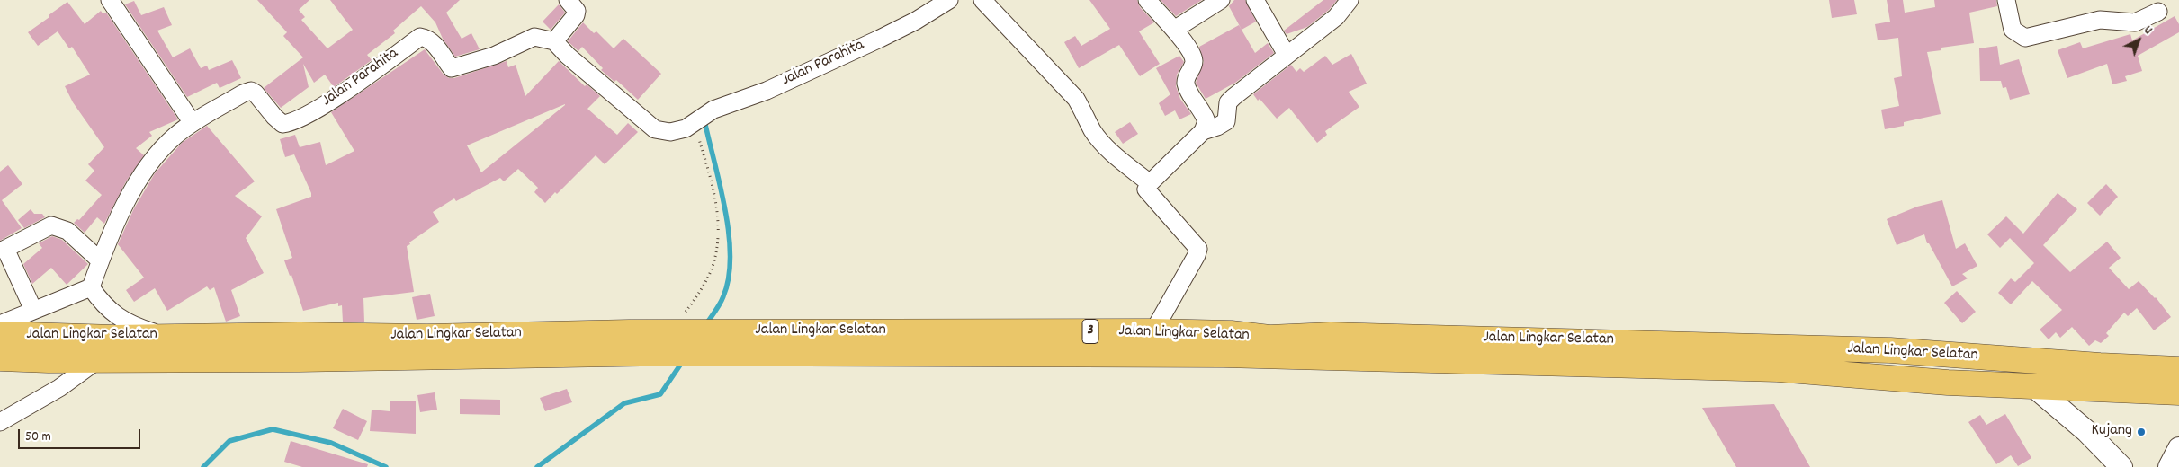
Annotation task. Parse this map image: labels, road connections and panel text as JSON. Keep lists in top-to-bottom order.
{
  "streets": {
    "main road": ["Jalan Lingkar Selatan", "3"],
    "street": ["Jalan Parahita"]
  },
  "places": ["Kujang"],
  "scale_bar": "50 m",
  "north": "top right"
}
